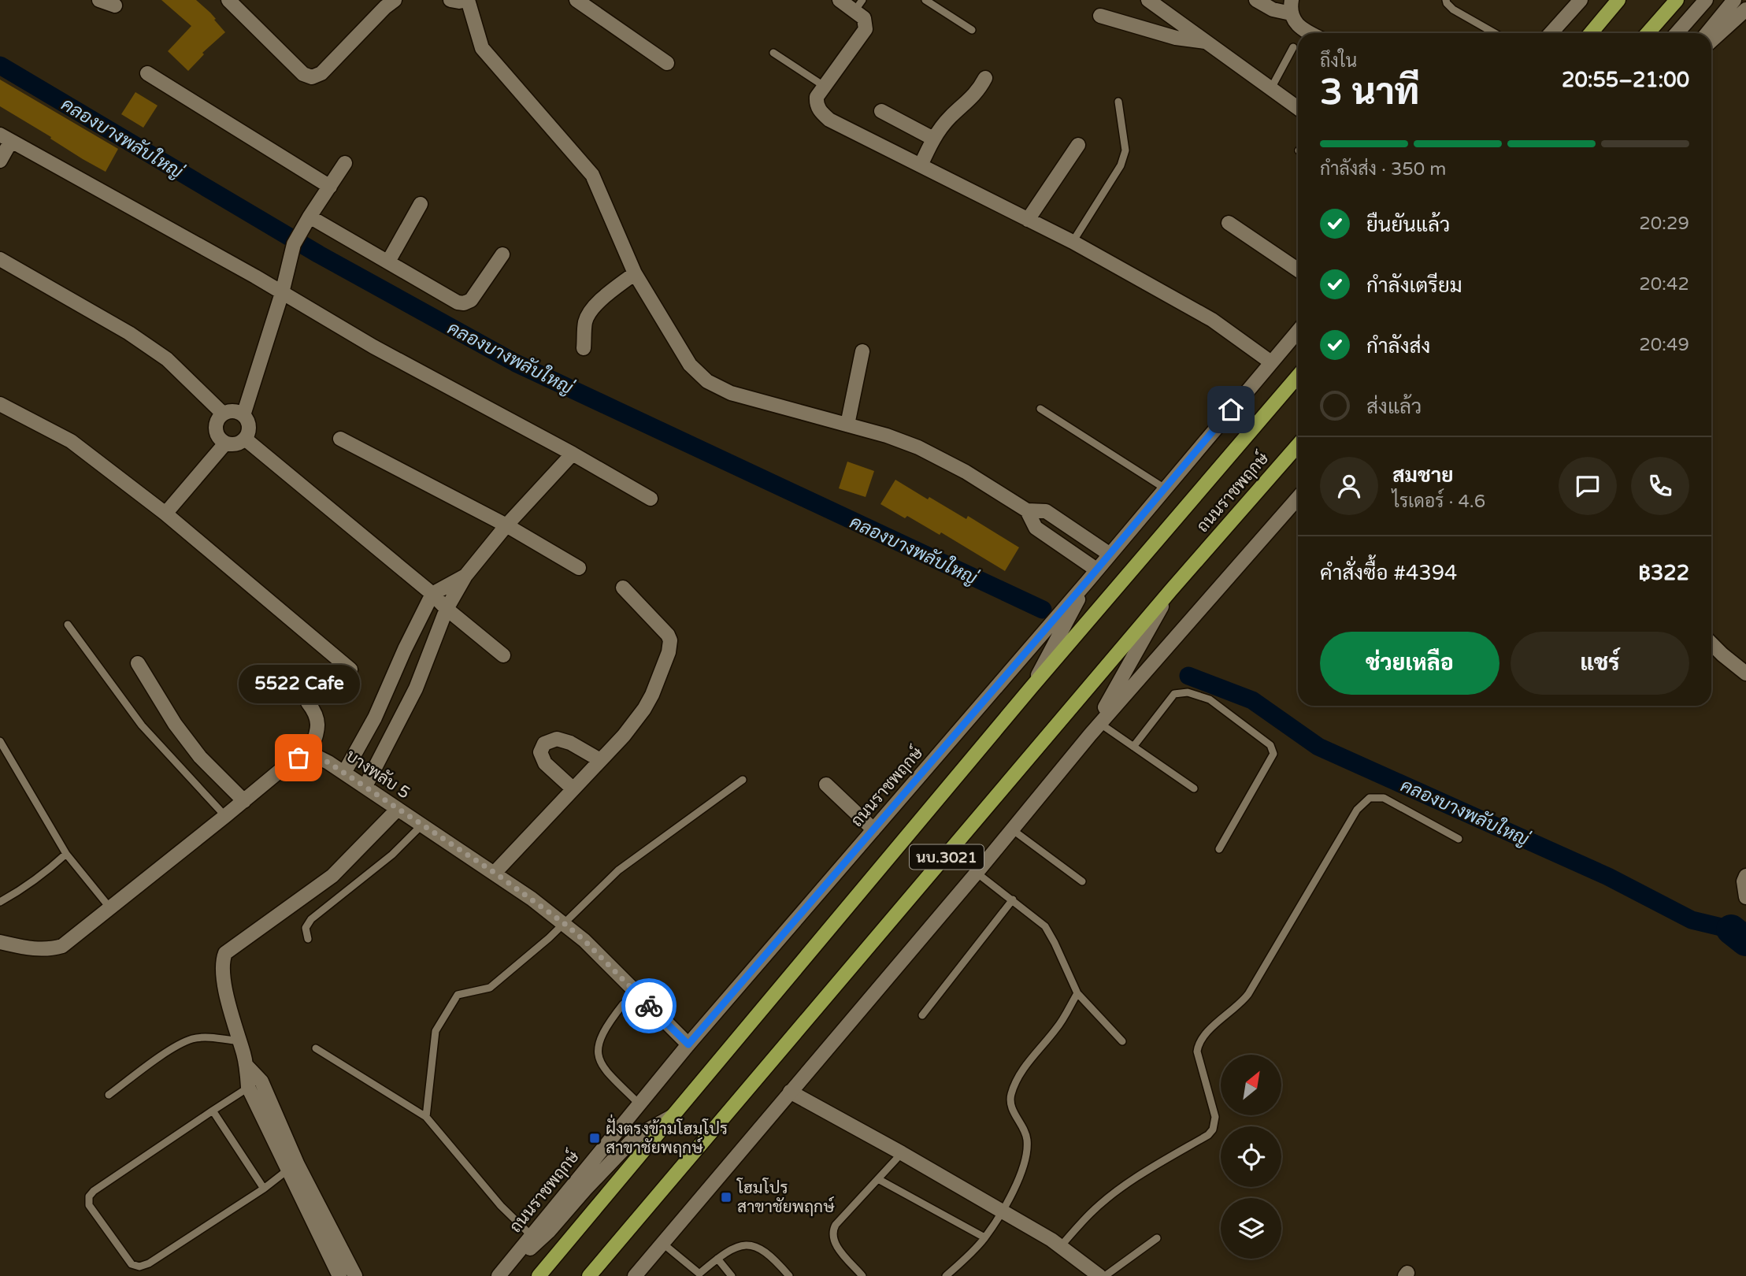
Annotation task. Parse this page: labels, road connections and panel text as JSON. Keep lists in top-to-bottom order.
{
  "streets": {
    "main road": ["ถนนราชพฤกษ์", "นบ.3021"],
    "street": ["บางพลับ 5"]
  },
  "crossings": [
    ["ถนนราชพฤกษ์", "บางพลับ 5"]
  ],
  "water": ["คลองบางพลับใหญ่"],
  "places": {
    "other": ["5522 Cafe"],
    "transit": ["ฝั่งตรงข้ามโฮมโปร สาขาชัยพฤกษ์", "โฮมโปร สาขาชัยพฤกษ์"]
  },
  "north": "top right",
  "page": {
    "heading": ["3 นาที", "ถึงใน", "20:55–21:00"],
    "panel": [
      "สมชาย",
      "ไรเดอร์ · 4.6",
      "คำสั่งซื้อ #4394",
      "฿322"
    ],
    "bar": "กำลังส่ง · 350 m",
    "list": [
      ["ยืนยันแล้ว", "20:29"],
      ["กำลังเตรียม", "20:42"],
      ["กำลังส่ง", "20:49"],
      "ส่งแล้ว"
    ],
    "buttons": ["ช่วยเหลือ", "แชร์"],
    "bubble": "5522 Cafe"
  }
}
